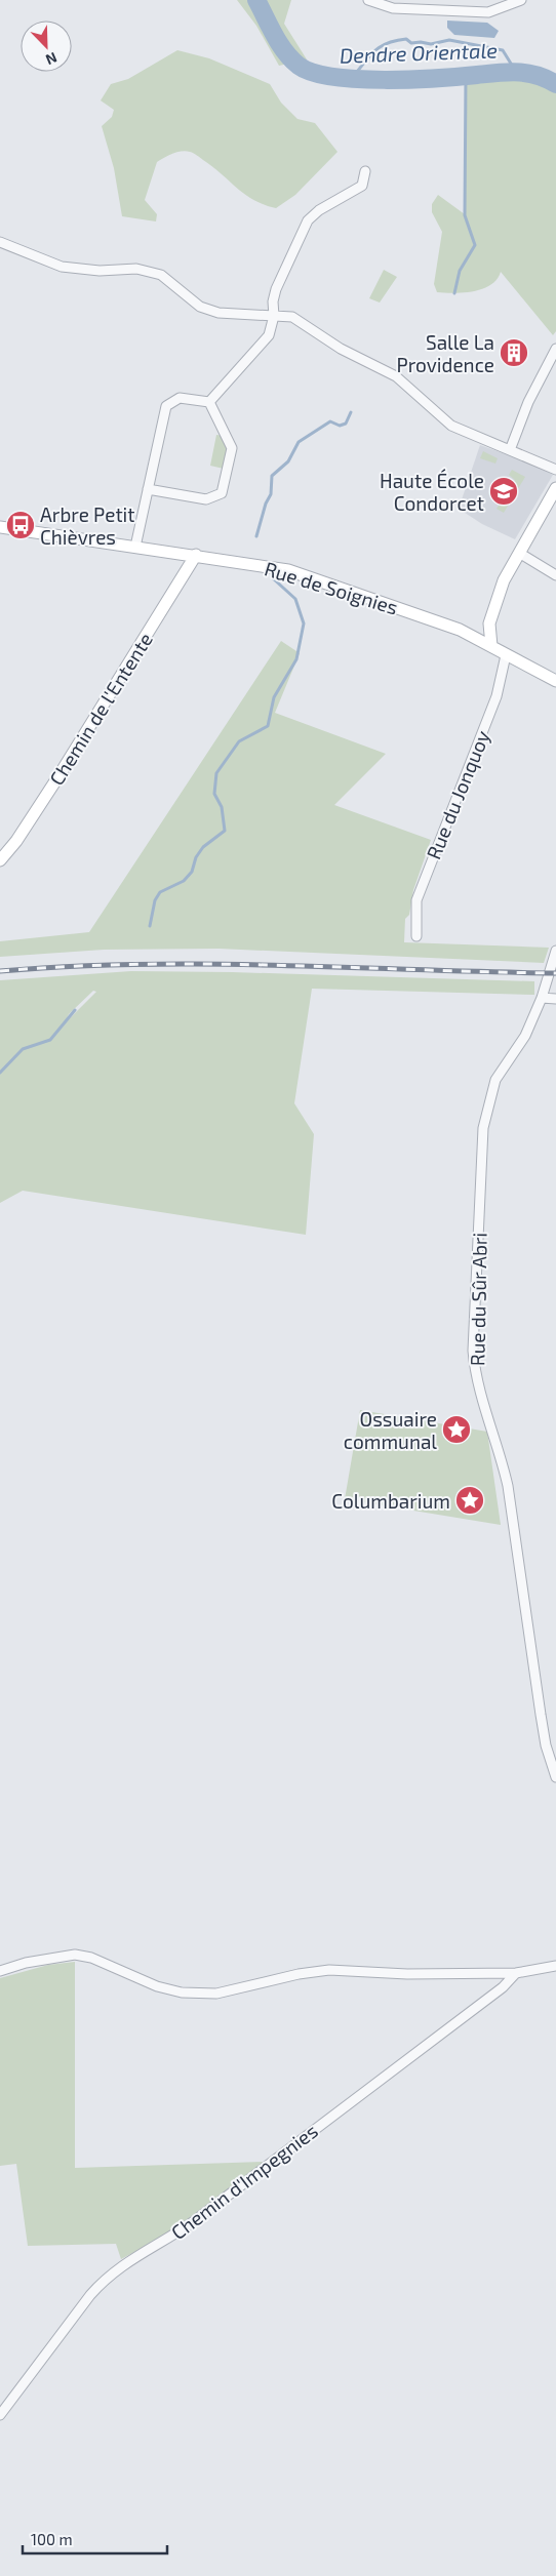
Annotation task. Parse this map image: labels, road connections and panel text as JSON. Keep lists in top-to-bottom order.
{
  "streets": {
    "street": [
      "Rue de Soignies",
      "Chemin de l'Entente",
      "Rue du Jonquoy",
      "Rue du Sûr Abri",
      "Chemin d'Impegnies"
    ]
  },
  "crossings": [
    ["Rue de Soignies", "Chemin de l'Entente"],
    ["Rue de Soignies", "Rue du Jonquoy"]
  ],
  "water": ["Dendre Orientale"],
  "places": {
    "building": ["Salle La Providence"],
    "school or university": ["Haute École Condorcet"],
    "bus stop": ["Arbre Petit Chièvres"],
    "place": ["Ossuaire communal", "Columbarium"]
  },
  "scale_bar": "100 m",
  "north": "bottom right"
}
